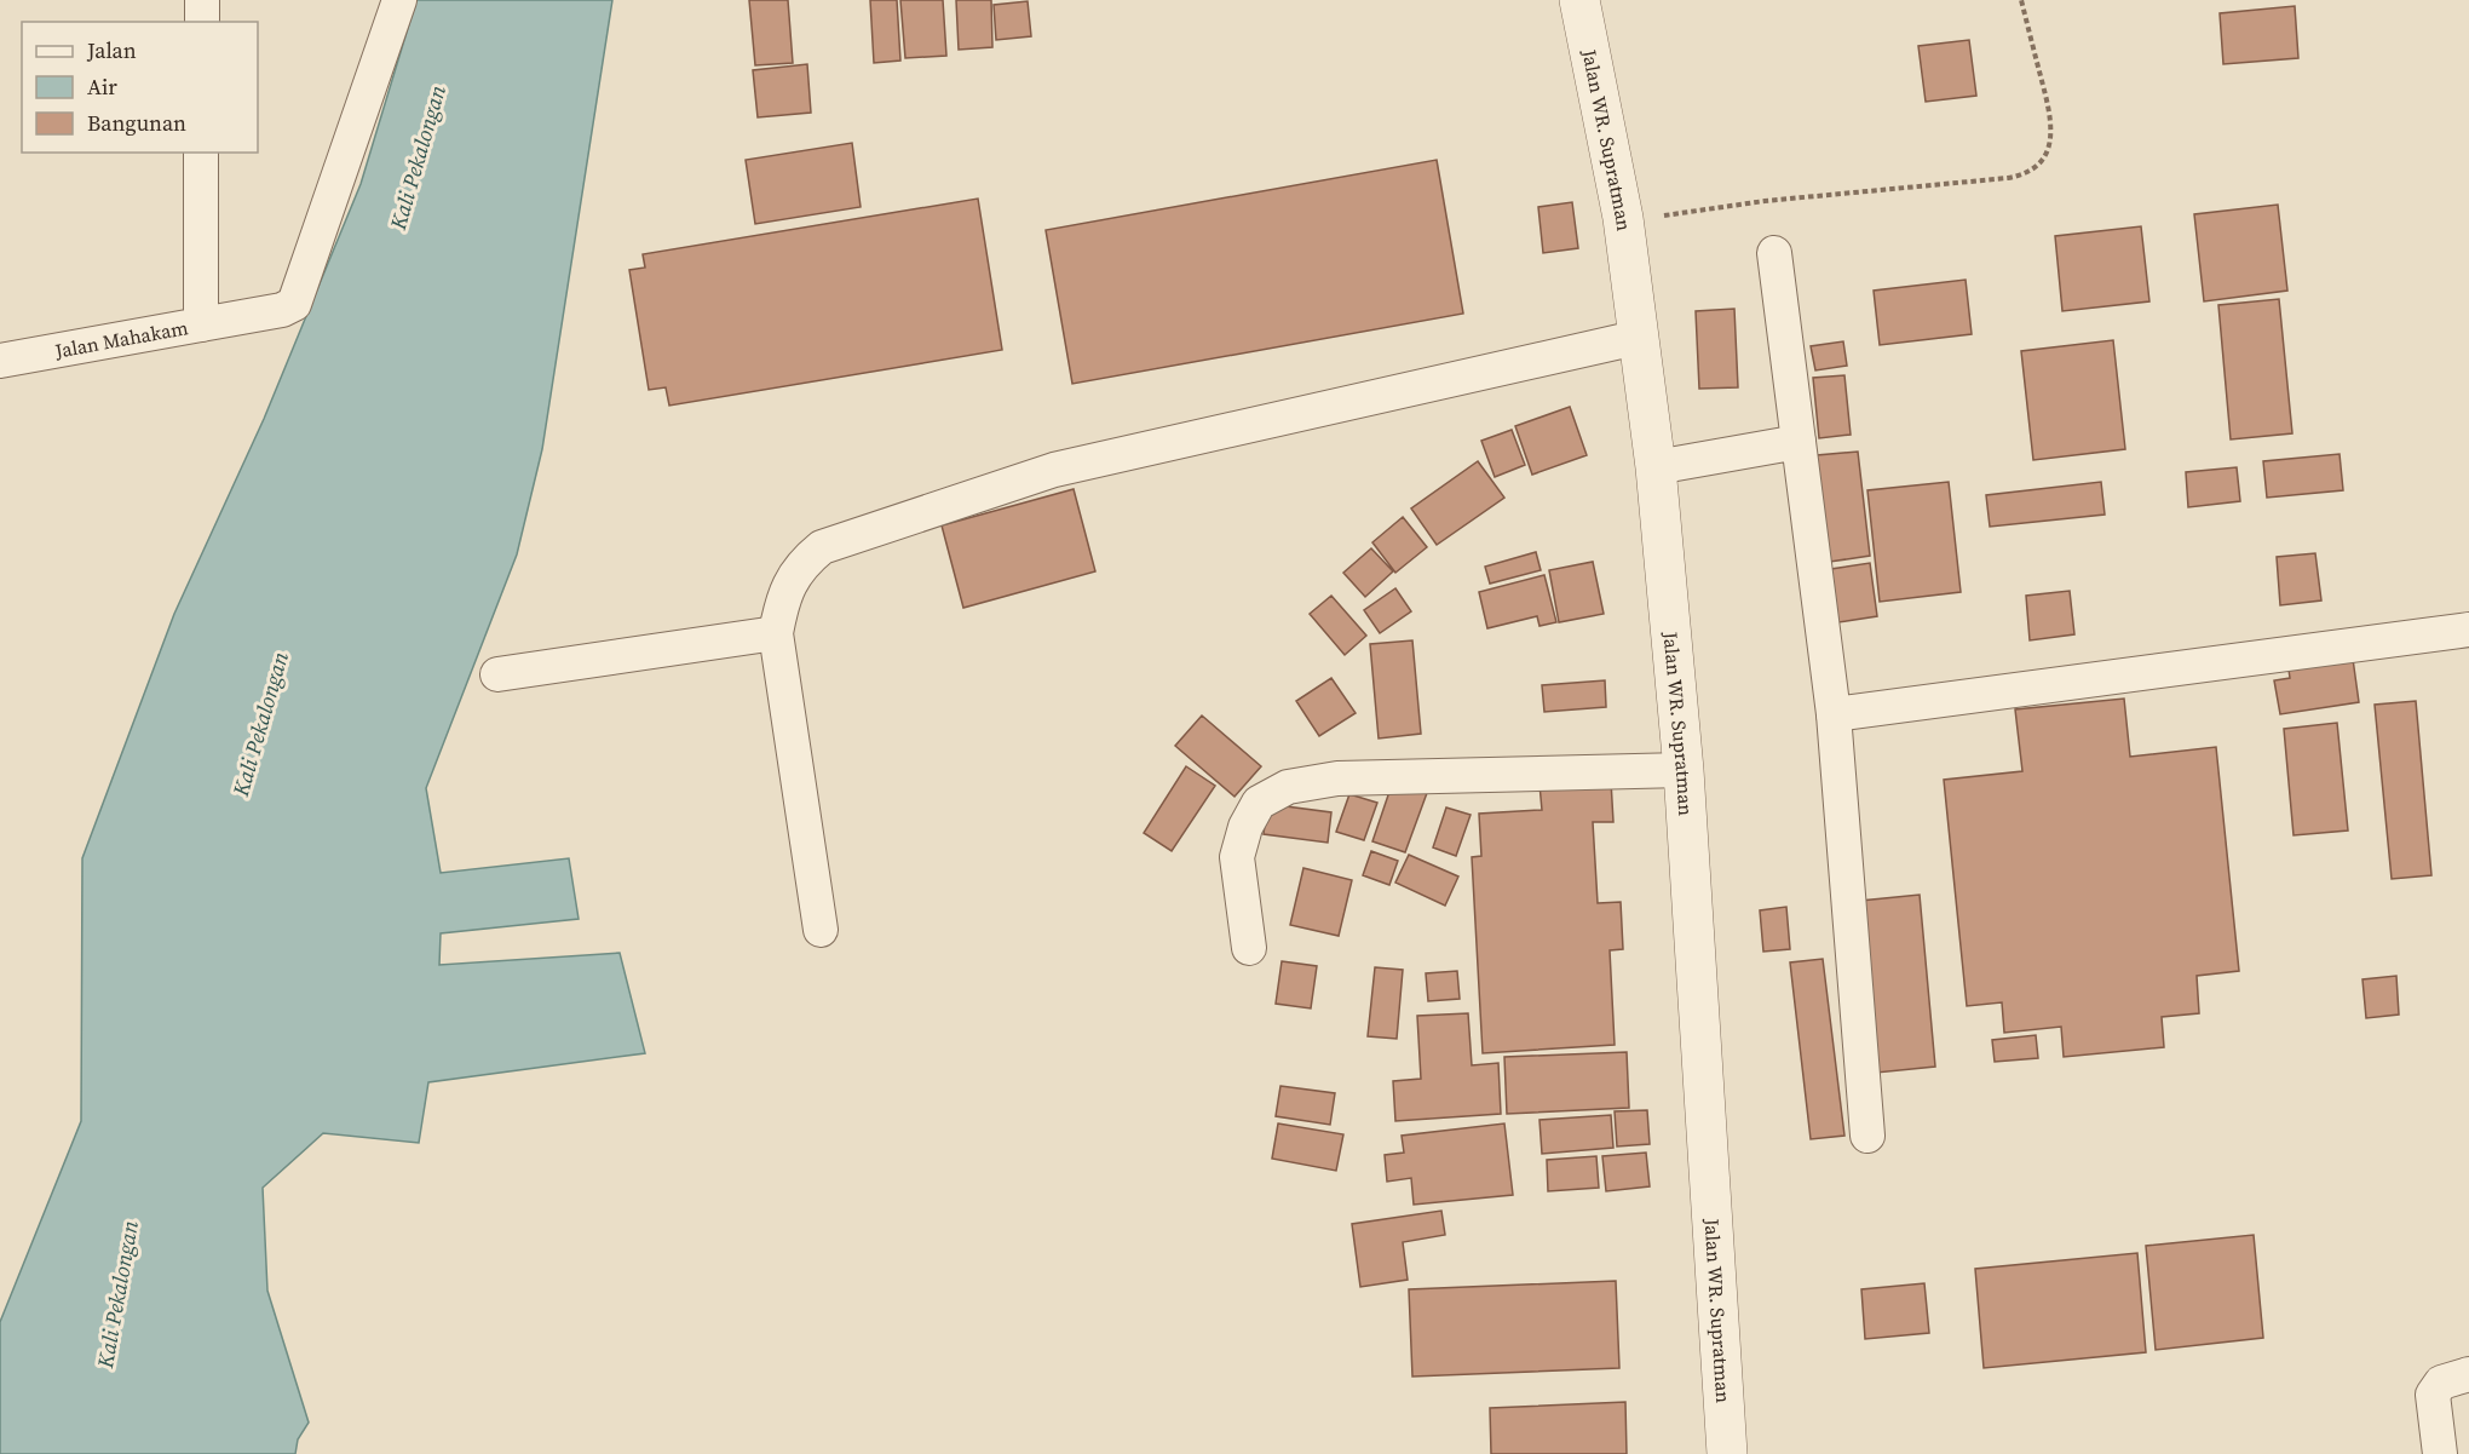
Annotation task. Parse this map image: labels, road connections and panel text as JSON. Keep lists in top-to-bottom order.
{
  "streets": {
    "street": ["Jalan WR. Supratman", "Jalan Mahakam"]
  },
  "water": ["Kali Pekalongan"],
  "legend": ["Jalan", "Air", "Bangunan"]
}
